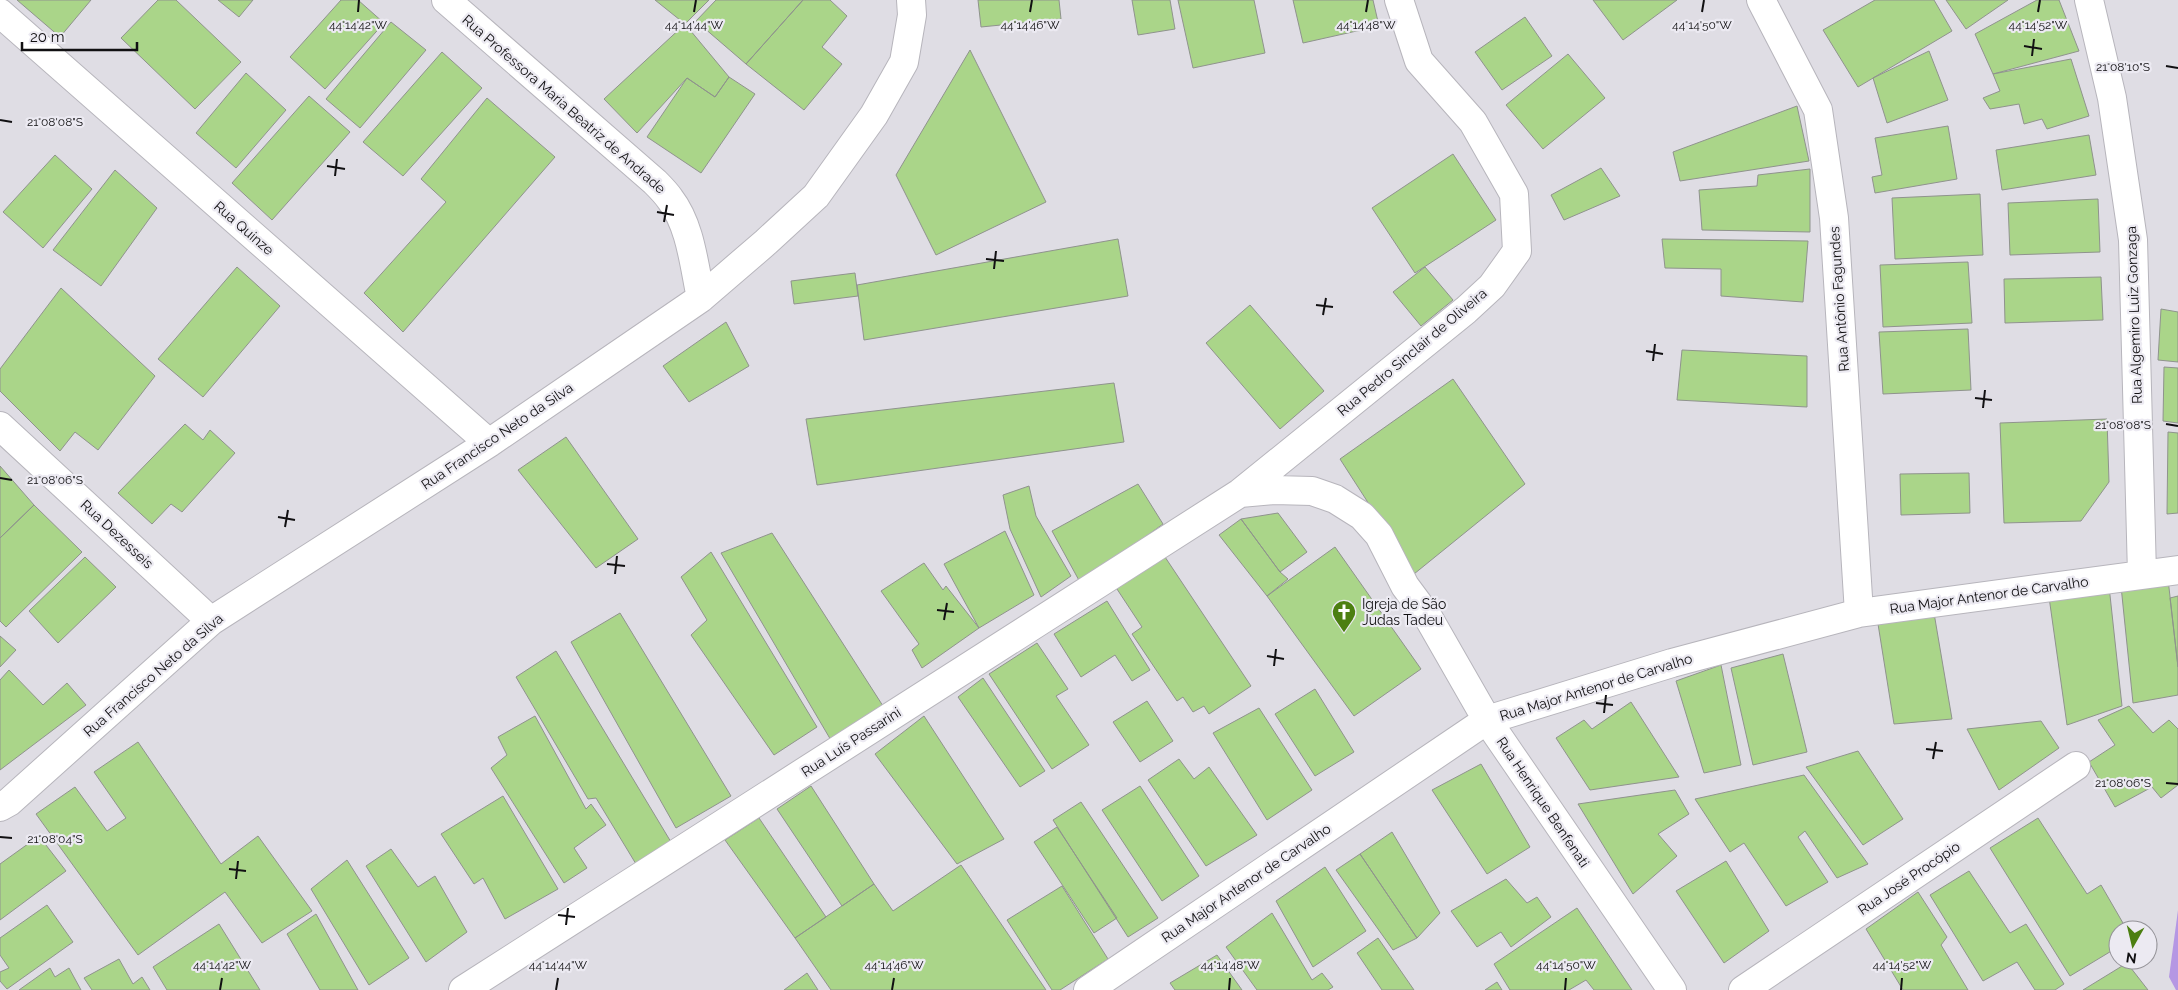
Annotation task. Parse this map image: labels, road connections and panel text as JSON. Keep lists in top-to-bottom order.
{
  "streets": {
    "street": [
      "Rua Professora Maria Beatriz de Andrade",
      "Rua Quinze",
      "Rua Antônio Fagundes",
      "Rua Algemiro Luiz Gonzaga",
      "Rua Pedro Sinclair de Oliveira",
      "Rua Francisco Neto da Silva",
      "Rua Dezesseis",
      "Rua Major Antenor de Carvalho",
      "Rua Luís Passarini",
      "Rua Henrique Benfenati",
      "Rua José Procópio"
    ]
  },
  "crossings": [
    ["Rua Professora Maria Beatriz de Andrade", "Rua Francisco Neto da Silva"],
    ["Rua Quinze", "Rua Francisco Neto da Silva"],
    ["Rua Antônio Fagundes", "Rua Major Antenor de Carvalho"],
    ["Rua Algemiro Luiz Gonzaga", "Rua Major Antenor de Carvalho"],
    ["Rua Pedro Sinclair de Oliveira", "Rua Luís Passarini"],
    ["Rua Pedro Sinclair de Oliveira", "Rua Henrique Benfenati"],
    ["Rua Francisco Neto da Silva", "Rua Dezesseis"],
    ["Rua Major Antenor de Carvalho", "Rua Henrique Benfenati"],
    ["Rua Luís Passarini", "Rua Henrique Benfenati"]
  ],
  "places": {
    "church": ["Igreja de São Judas Tadeu"]
  },
  "scale_bar": "20 m",
  "north": "bottom",
  "coordinates": [
    "44°14'42\"W",
    "44°14'44\"W",
    "44°14'46\"W",
    "44°14'48\"W",
    "44°14'50\"W",
    "44°14'52\"W",
    "21°08'10\"S",
    "21°08'08\"S",
    "21°08'06\"S",
    "21°08'04\"S"
  ]
}
